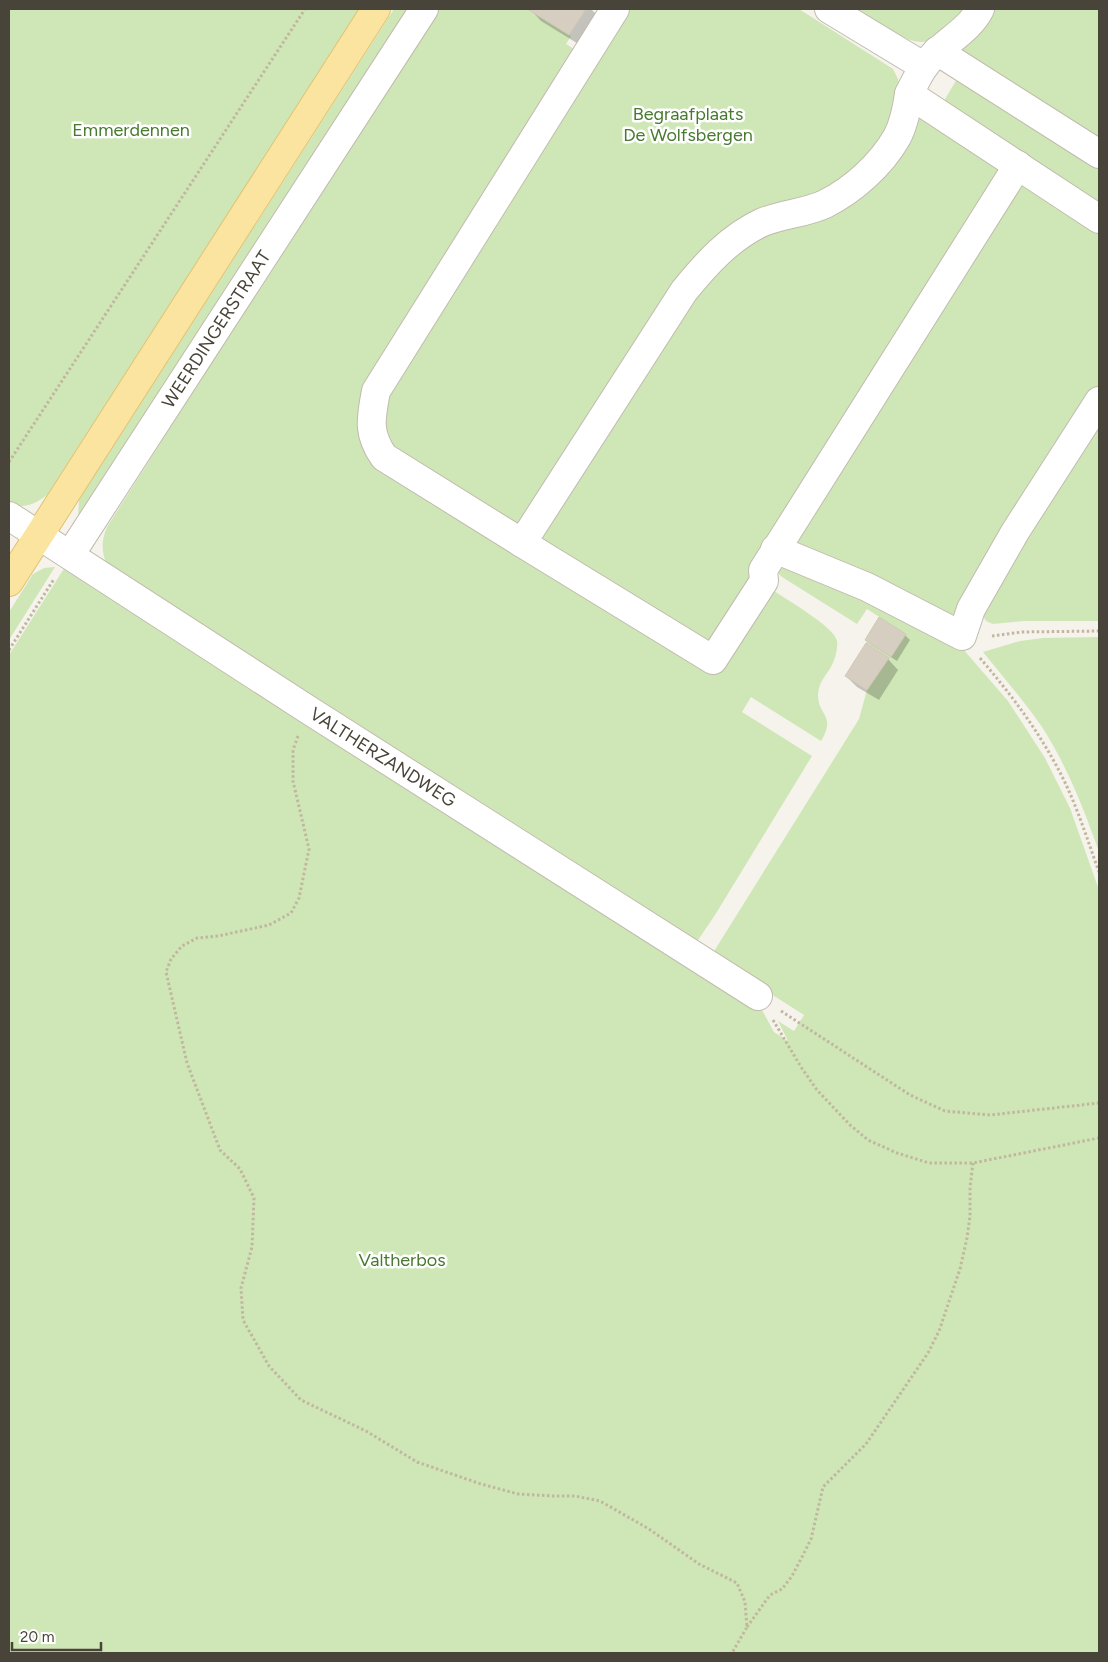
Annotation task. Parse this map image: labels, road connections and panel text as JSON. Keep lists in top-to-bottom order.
{
  "streets": {
    "street": ["WEERDINGERSTRAAT", "VALTHERZANDWEG"]
  },
  "crossings": [
    ["WEERDINGERSTRAAT", "VALTHERZANDWEG"]
  ],
  "parks": ["Begraafplaats De Wolfsbergen", "Emmerdennen", "Valtherbos"],
  "scale_bar": "20 m"
}
